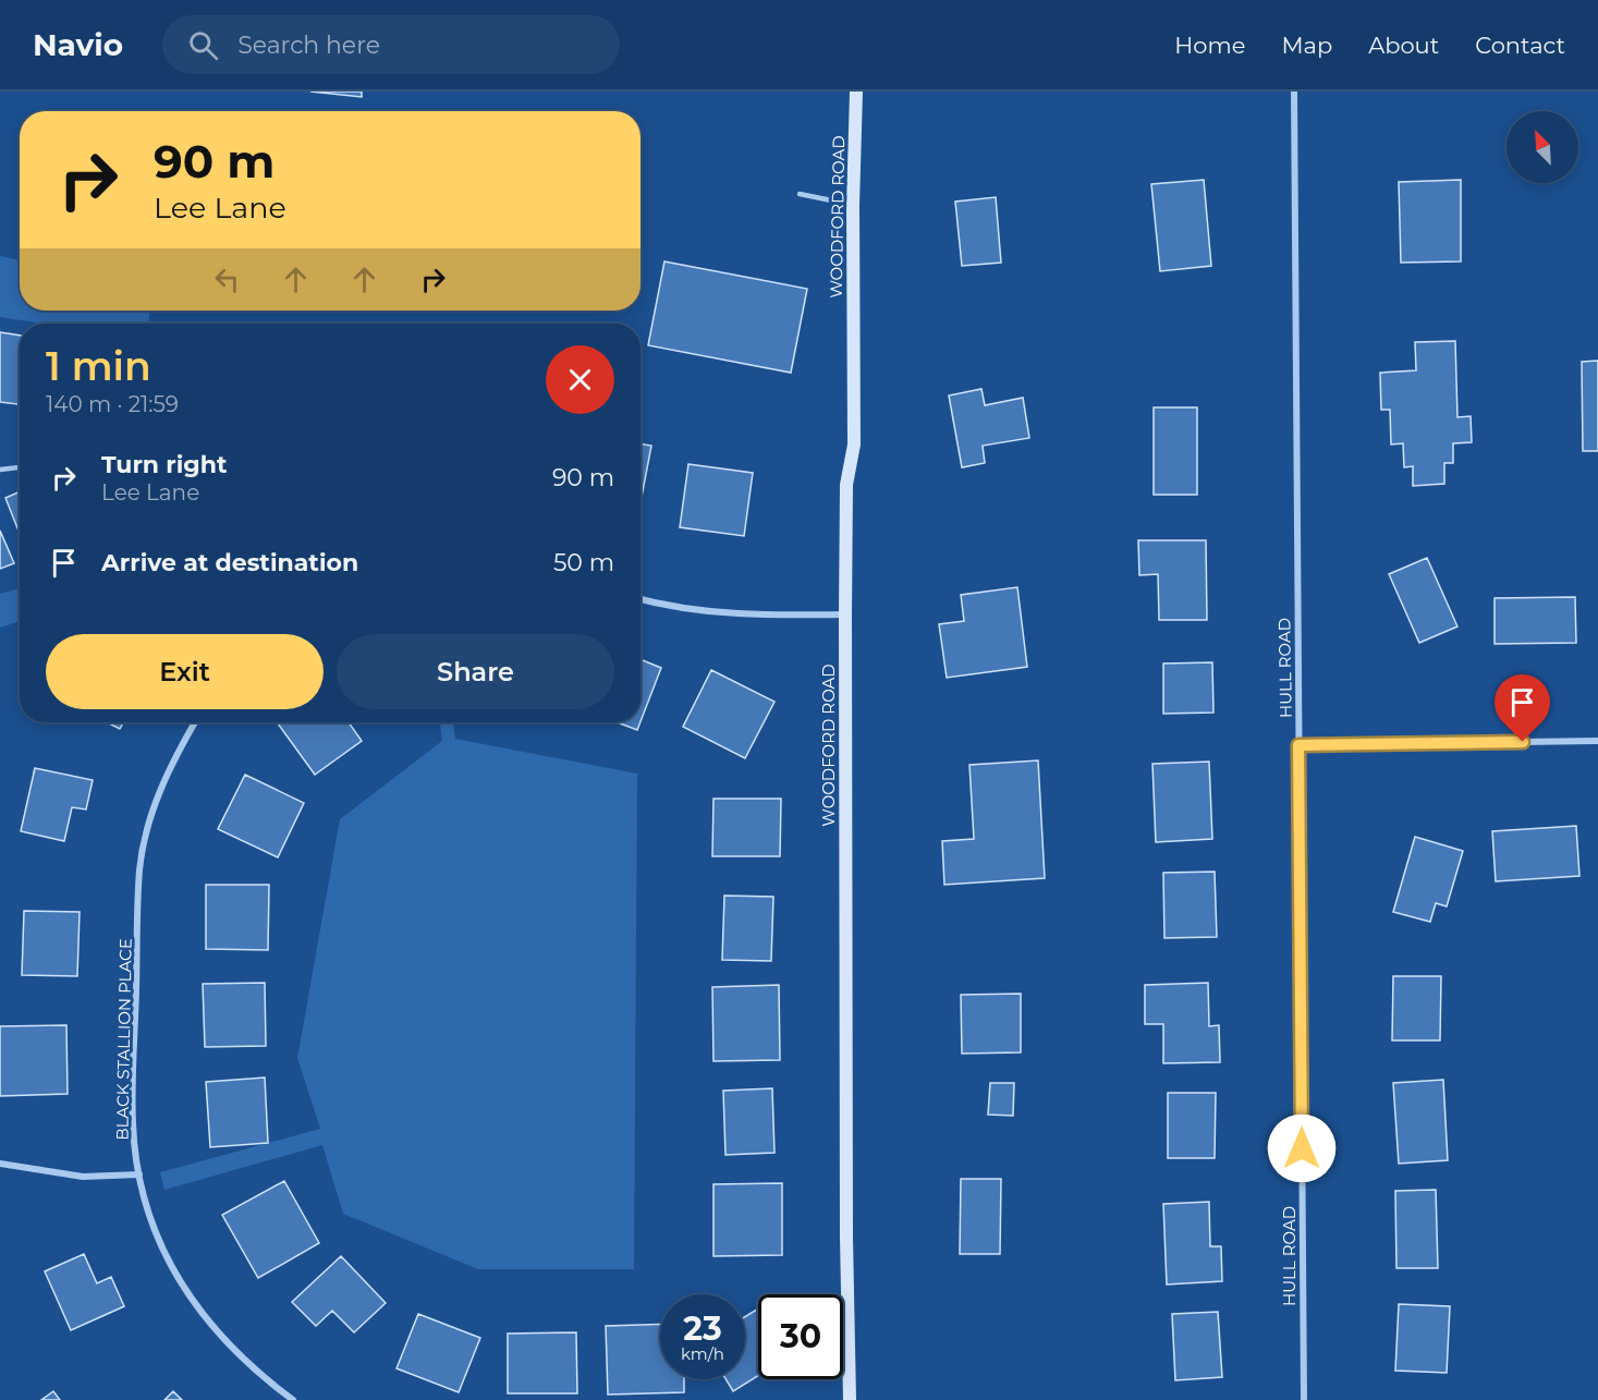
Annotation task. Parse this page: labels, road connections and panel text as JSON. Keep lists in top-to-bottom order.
{
  "streets": {
    "street": ["WOODFORD ROAD", "HULL ROAD", "BLACK STALLION PLACE"]
  },
  "north": "top left",
  "page": {
    "header": "Navio",
    "search": "Search here",
    "nav": [
      "Home",
      "Map",
      "About",
      "Contact"
    ],
    "turn": ["90 m", "Lee Lane"],
    "heading": ["1 min", "140 m · 21:59"],
    "list": [
      {
        "name": "Turn right",
        "note": "Lee Lane",
        "value": "90 m"
      },
      {
        "name": "Arrive at destination",
        "value": "50 m"
      }
    ],
    "buttons": ["Exit", "Share"],
    "speed": "23 km/h",
    "limit": "30"
  }
}
